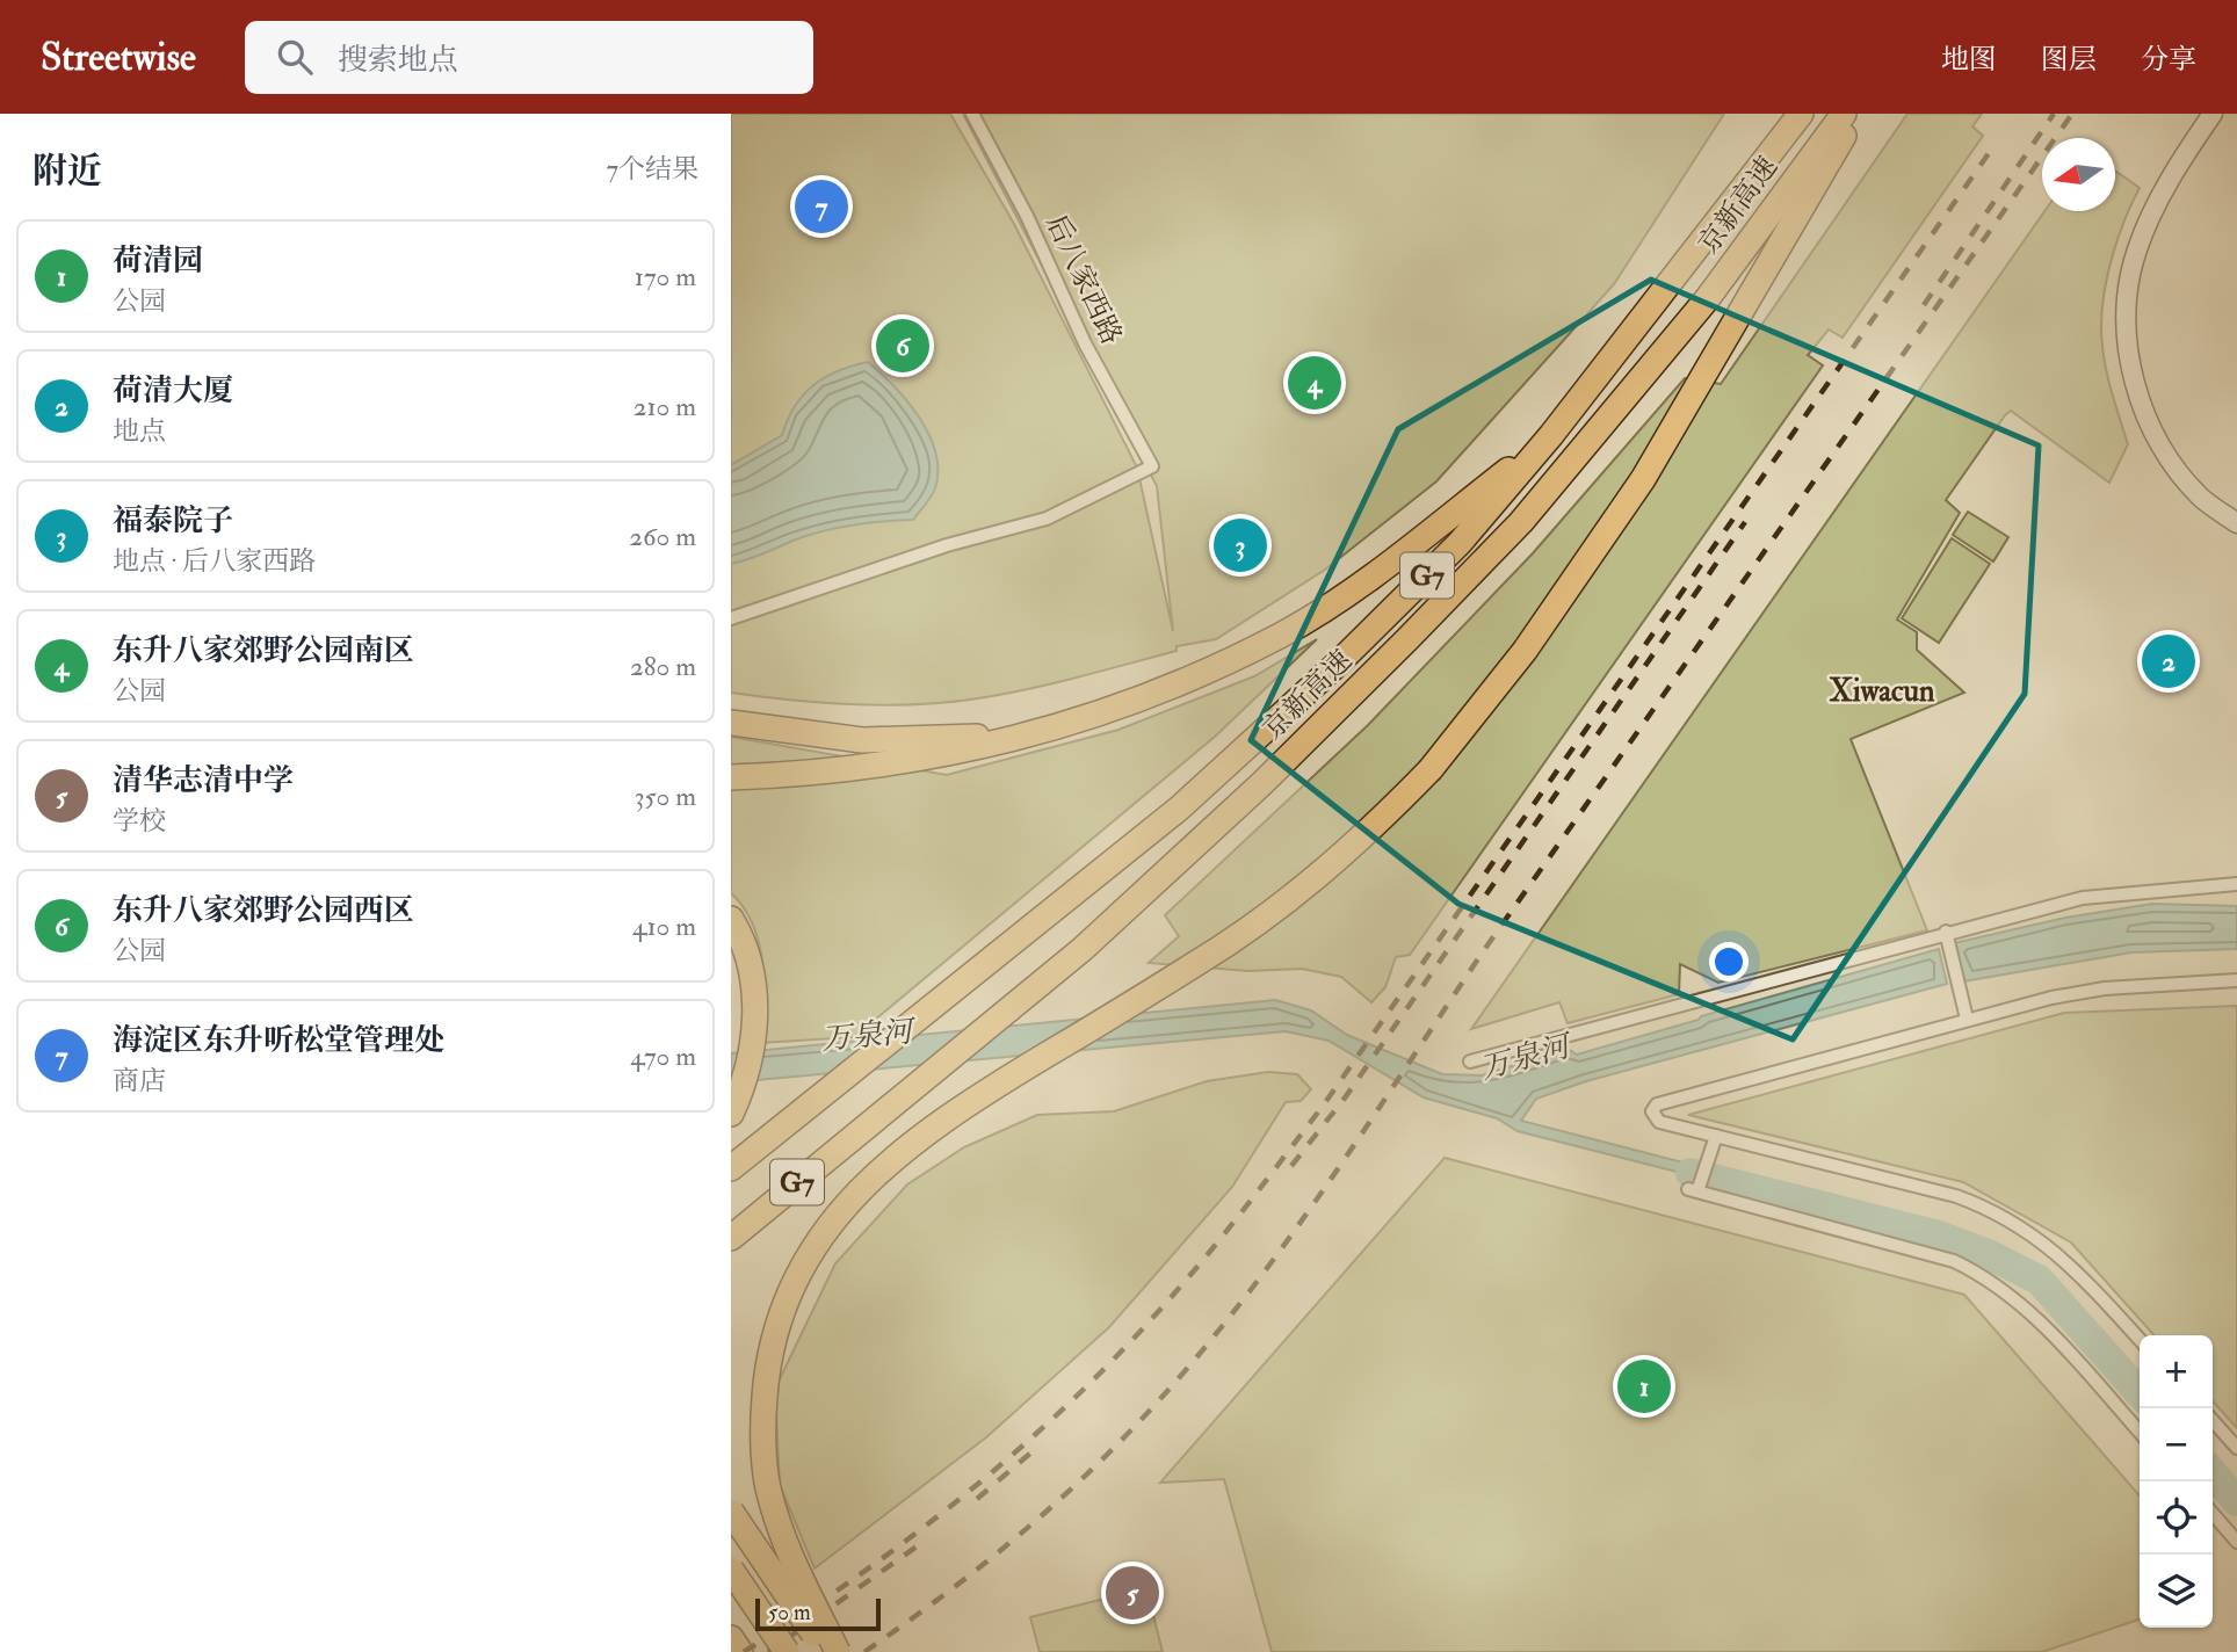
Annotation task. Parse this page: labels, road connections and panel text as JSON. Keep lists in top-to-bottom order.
{
  "streets": {
    "highway": ["京新高速", "G7"],
    "street": ["后八家西路"]
  },
  "districts": ["Xiwacun"],
  "water": ["万泉河"],
  "scale_bar": "50 m",
  "north": "left",
  "page": {
    "header": "Streetwise",
    "search": "搜索地点",
    "nav": ["地图", "图层", "分享"],
    "heading": ["附近", "7个结果"],
    "pins": [
      "7",
      "6",
      "4",
      "3",
      "2",
      "1",
      "5"
    ],
    "list": [
      {
        "mark": "1",
        "name": "荷清园",
        "note": "公园",
        "value": "170 m"
      },
      {
        "mark": "2",
        "name": "荷清大厦",
        "note": "地点",
        "value": "210 m"
      },
      {
        "mark": "3",
        "name": "福泰院子",
        "note": "地点 · 后八家西路",
        "value": "260 m"
      },
      {
        "mark": "4",
        "name": "东升八家郊野公园南区",
        "note": "公园",
        "value": "280 m"
      },
      {
        "mark": "5",
        "name": "清华志清中学",
        "note": "学校",
        "value": "350 m"
      },
      {
        "mark": "6",
        "name": "东升八家郊野公园西区",
        "note": "公园",
        "value": "410 m"
      },
      {
        "mark": "7",
        "name": "海淀区东升听松堂管理处",
        "note": "商店",
        "value": "470 m"
      }
    ],
    "map_buttons": ["+", "−"],
    "scale": "50 m"
  }
}
